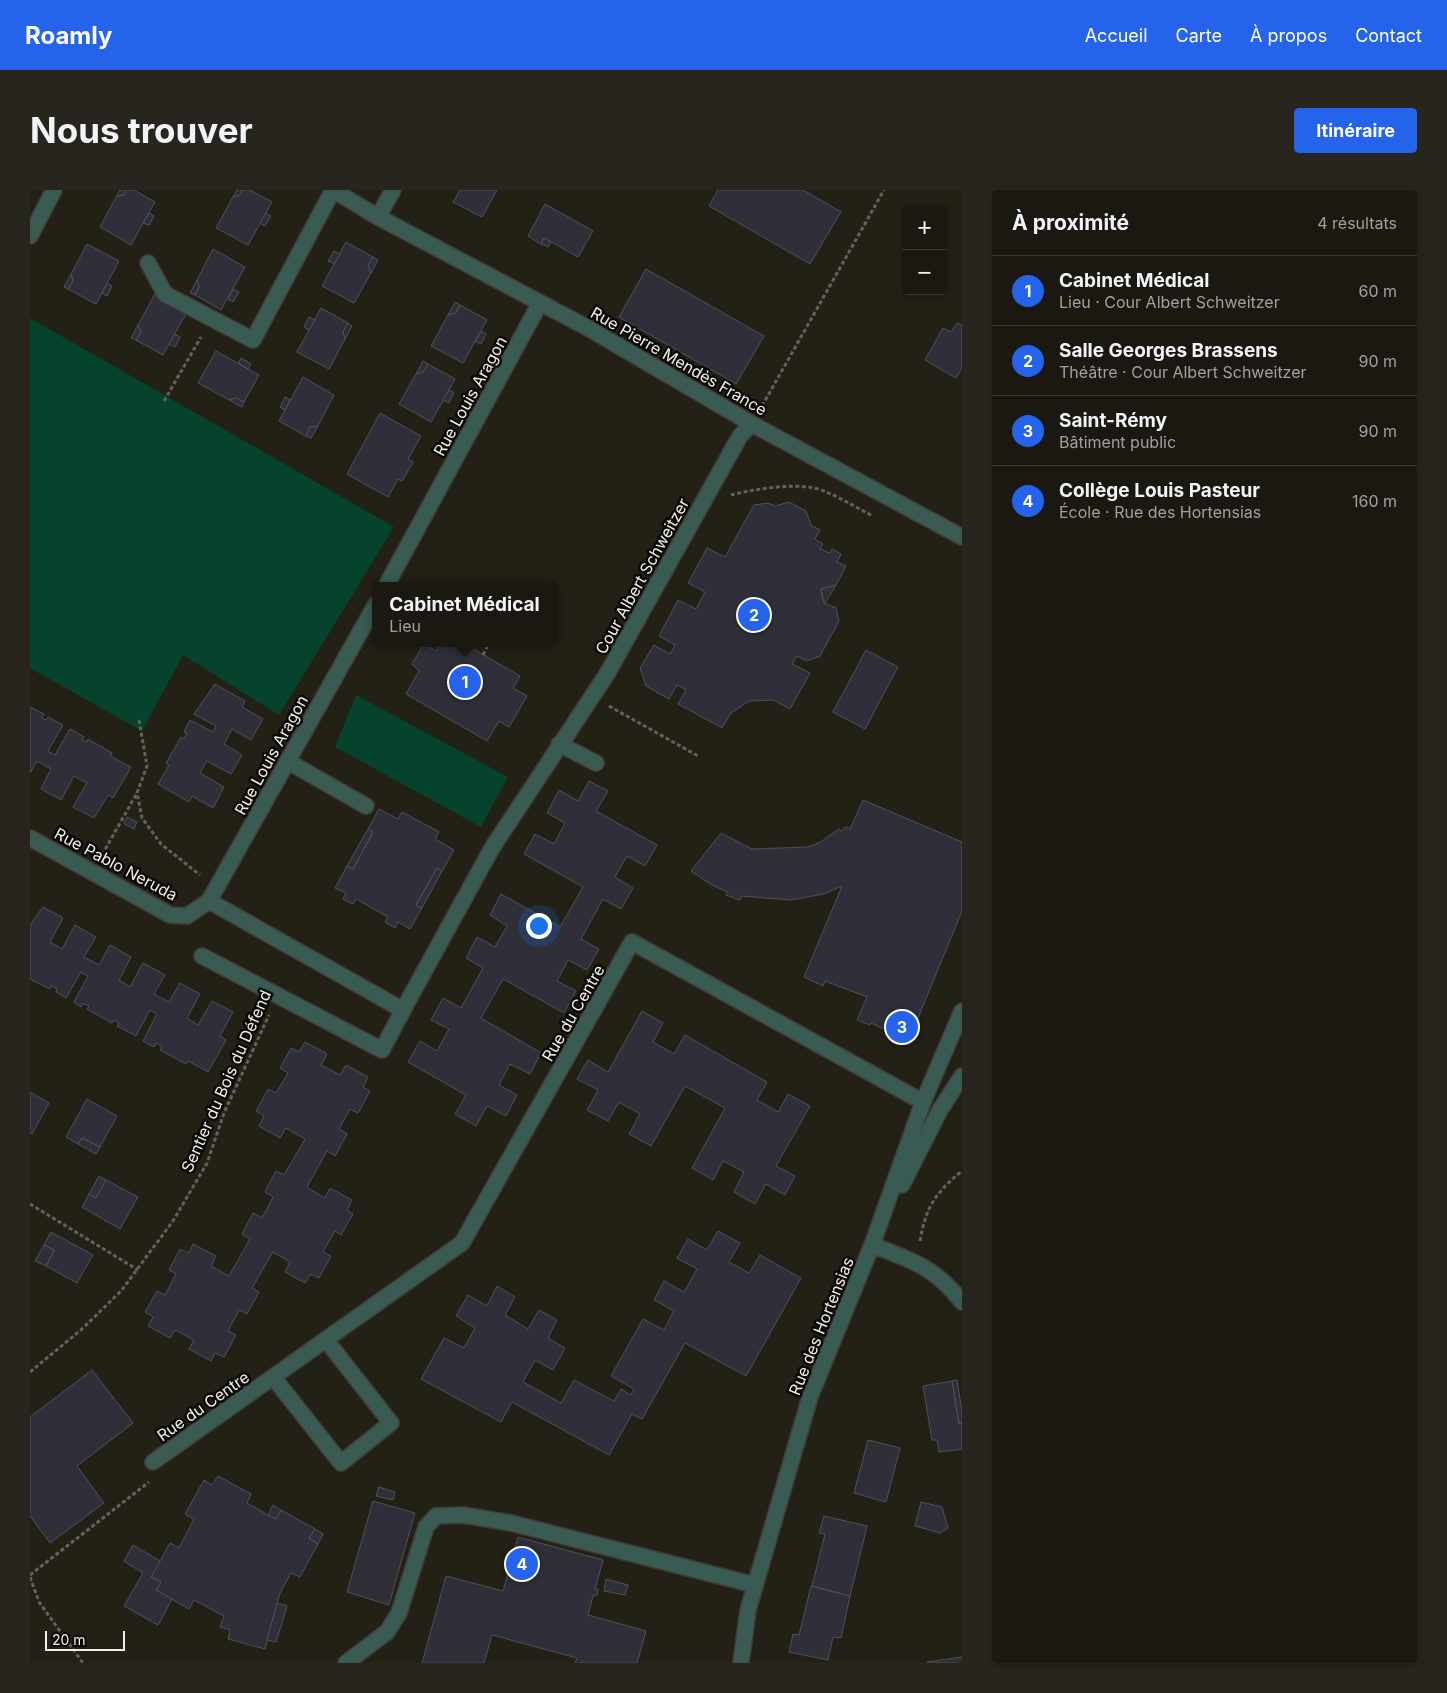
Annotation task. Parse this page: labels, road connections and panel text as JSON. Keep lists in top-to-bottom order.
{
  "streets": {
    "street": [
      "Rue Pierre Mendès France",
      "Rue Louis Aragon",
      "Cour Albert Schweitzer",
      "Rue Pablo Neruda",
      "Rue du Centre",
      "Rue des Hortensias"
    ],
    "path": ["Sentier du Bois du Défend"]
  },
  "crossings": [
    ["Rue Pierre Mendès France", "Rue Louis Aragon"],
    ["Rue Pierre Mendès France", "Cour Albert Schweitzer"],
    ["Rue Louis Aragon", "Rue Pablo Neruda"],
    ["Cour Albert Schweitzer", "Sentier du Bois du Défend"],
    ["Rue du Centre", "Rue des Hortensias"]
  ],
  "scale_bar": "20 m",
  "page": {
    "header": "Roamly",
    "nav": [
      "Accueil",
      "Carte",
      "À propos",
      "Contact"
    ],
    "buttons": "Itinéraire",
    "title": "Nous trouver",
    "heading": ["À proximité", "4 résultats"],
    "map_buttons": ["+", "−"],
    "list": [
      {
        "mark": "1",
        "name": "Cabinet Médical",
        "note": "Lieu · Cour Albert Schweitzer",
        "value": "60 m"
      },
      {
        "mark": "2",
        "name": "Salle Georges Brassens",
        "note": "Théâtre · Cour Albert Schweitzer",
        "value": "90 m"
      },
      {
        "mark": "3",
        "name": "Saint-Rémy",
        "note": "Bâtiment public",
        "value": "90 m"
      },
      {
        "mark": "4",
        "name": "Collège Louis Pasteur",
        "note": "École · Rue des Hortensias",
        "value": "160 m"
      }
    ],
    "popup": ["Cabinet Médical", "Lieu"],
    "pins": [
      "2",
      "1",
      "3",
      "4"
    ],
    "scale": "20 m"
  }
}
